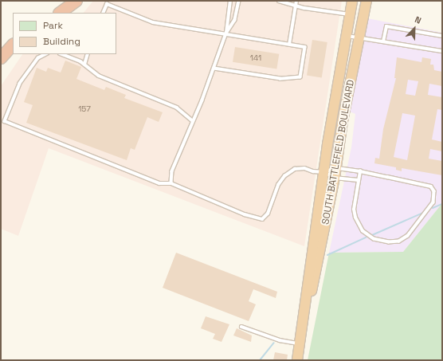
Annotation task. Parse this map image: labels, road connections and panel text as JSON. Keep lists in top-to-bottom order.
{
  "streets": {
    "highway": ["SOUTH BATTLEFIELD BOULEVARD"]
  },
  "house_numbers": ["141", "157"],
  "legend": ["Park", "Building"],
  "north": "top right"
}
